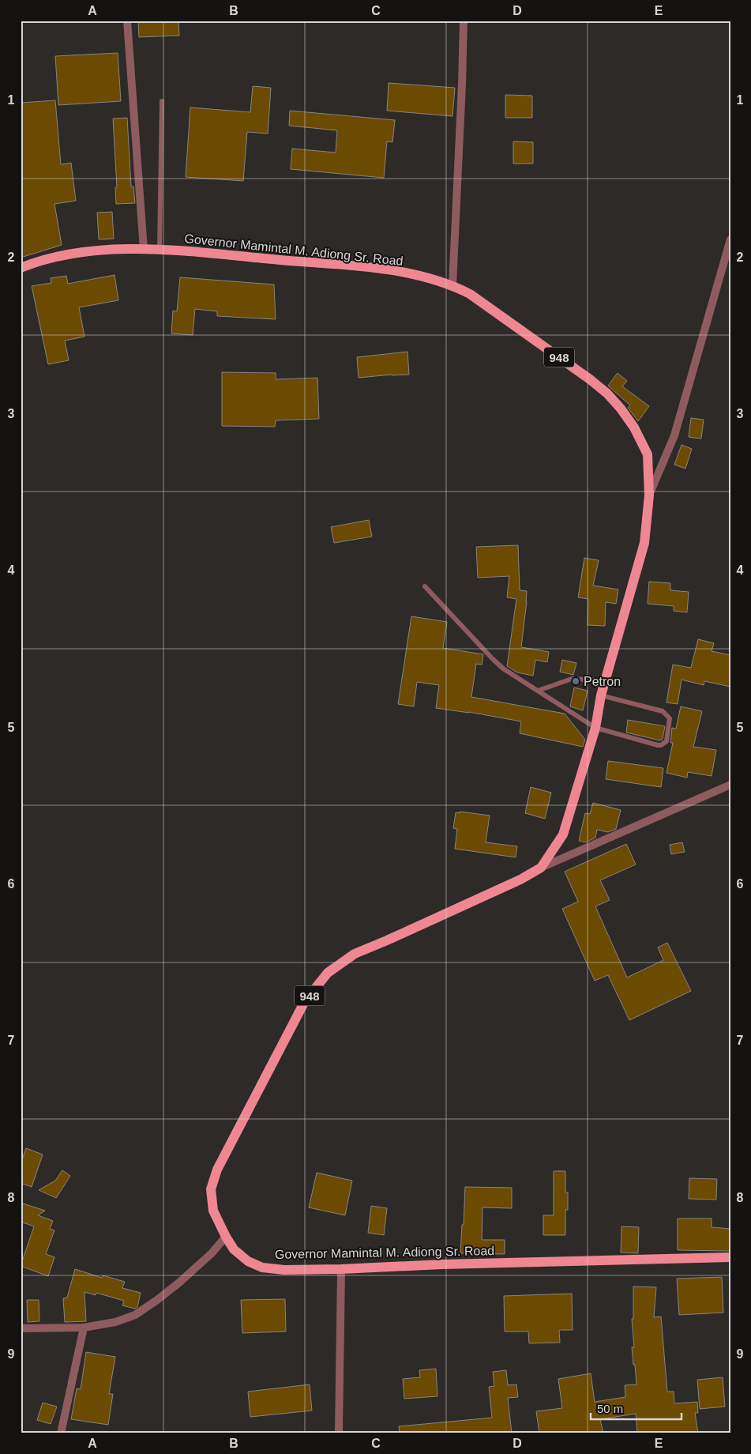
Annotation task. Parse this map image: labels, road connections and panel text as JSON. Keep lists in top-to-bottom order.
{
  "streets": {
    "main road": ["Governor Mamintal M. Adiong Sr. Road", "948"]
  },
  "places": ["Petron"],
  "scale_bar": "50 m",
  "grid": {
    "columns": [
      "A",
      "B",
      "C",
      "D",
      "E"
    ],
    "rows": [
      "1",
      "2",
      "3",
      "4",
      "5",
      "6",
      "7",
      "8",
      "9"
    ]
  }
}
